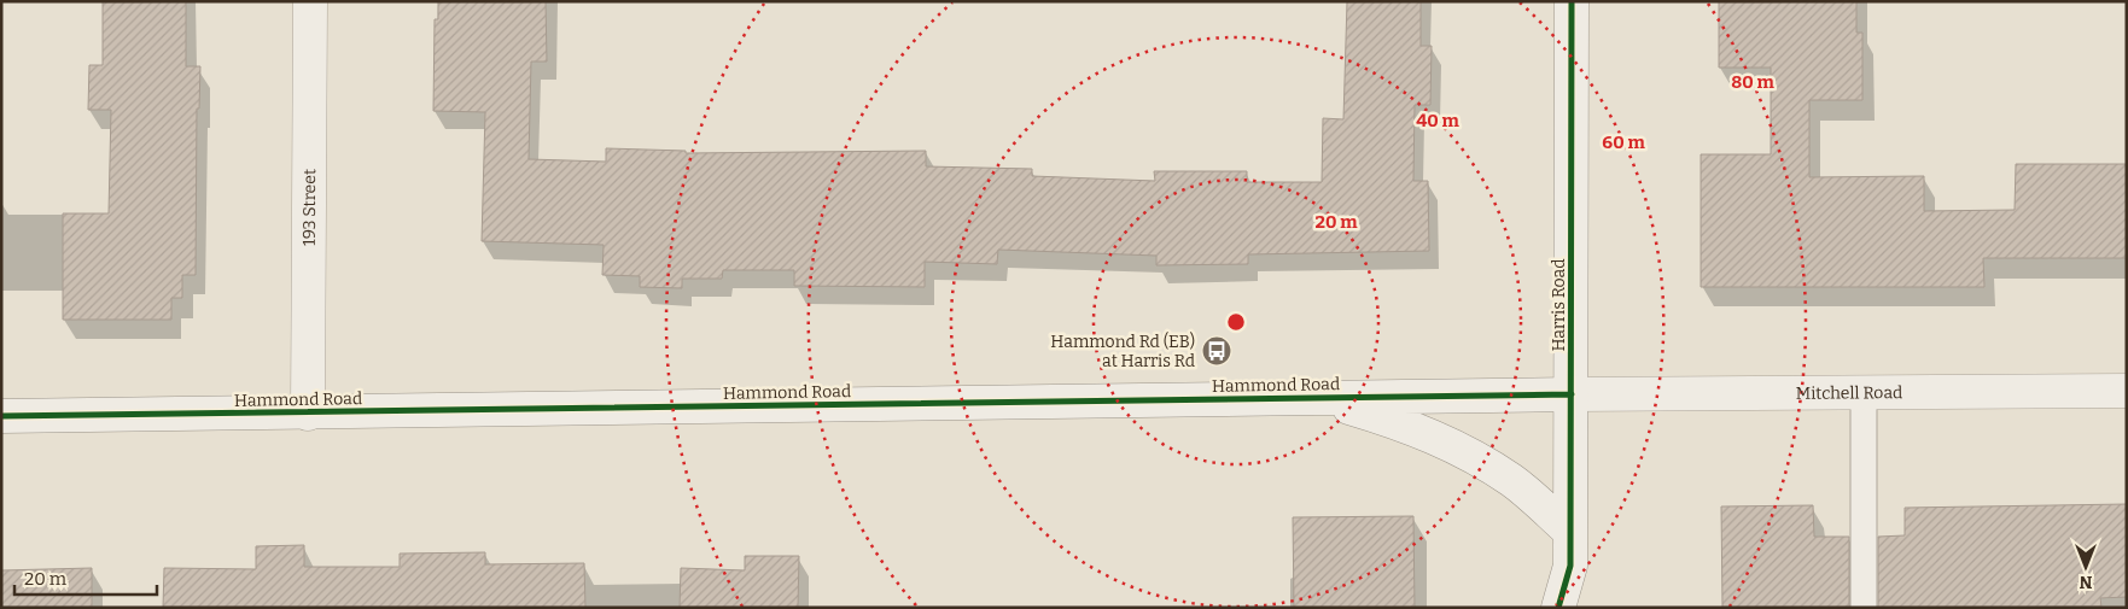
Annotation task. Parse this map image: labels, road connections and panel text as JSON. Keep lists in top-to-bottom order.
{
  "streets": {
    "main road": [
      "193 Street",
      "Harris Road",
      "Hammond Road",
      "Mitchell Road"
    ]
  },
  "crossings": [
    ["193 Street", "Hammond Road"],
    ["Harris Road", "Hammond Road"],
    ["Harris Road", "Mitchell Road"],
    ["Hammond Road", "Mitchell Road"]
  ],
  "places": {
    "bus stop": ["Hammond Rd (EB) at Harris Rd"]
  },
  "scale_bar": "20 m",
  "north": "bottom",
  "rings": [
    "80 m",
    "40 m",
    "60 m",
    "20 m"
  ]
}
